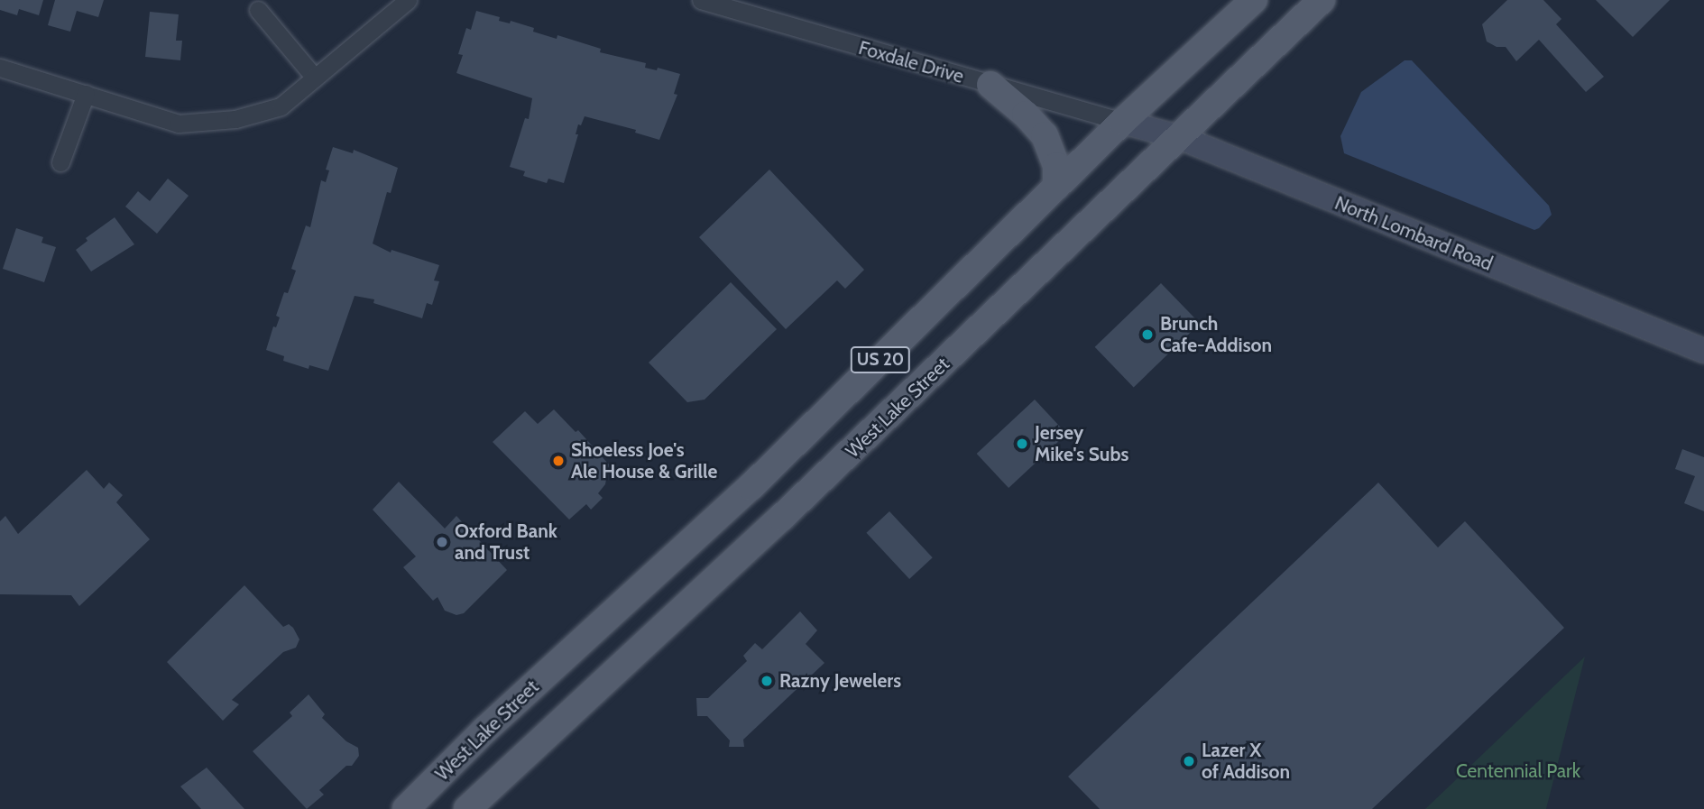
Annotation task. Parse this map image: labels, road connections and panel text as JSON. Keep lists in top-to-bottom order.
{
  "streets": {
    "main road": ["US 20", "West Lake Street"],
    "street": ["Foxdale Drive", "North Lombard Road"]
  },
  "crossings": [
    ["Foxdale Drive", "North Lombard Road"],
    ["Foxdale Drive", "West Lake Street"],
    ["North Lombard Road", "West Lake Street"]
  ],
  "parks": ["Centennial Park"],
  "places": [
    "Brunch Cafe-Addison",
    "Jersey Mike's Subs",
    "Shoeless Joe's Ale House & Grille",
    "Oxford Bank and Trust",
    "Razny Jewelers",
    "Lazer X of Addison"
  ]
}
